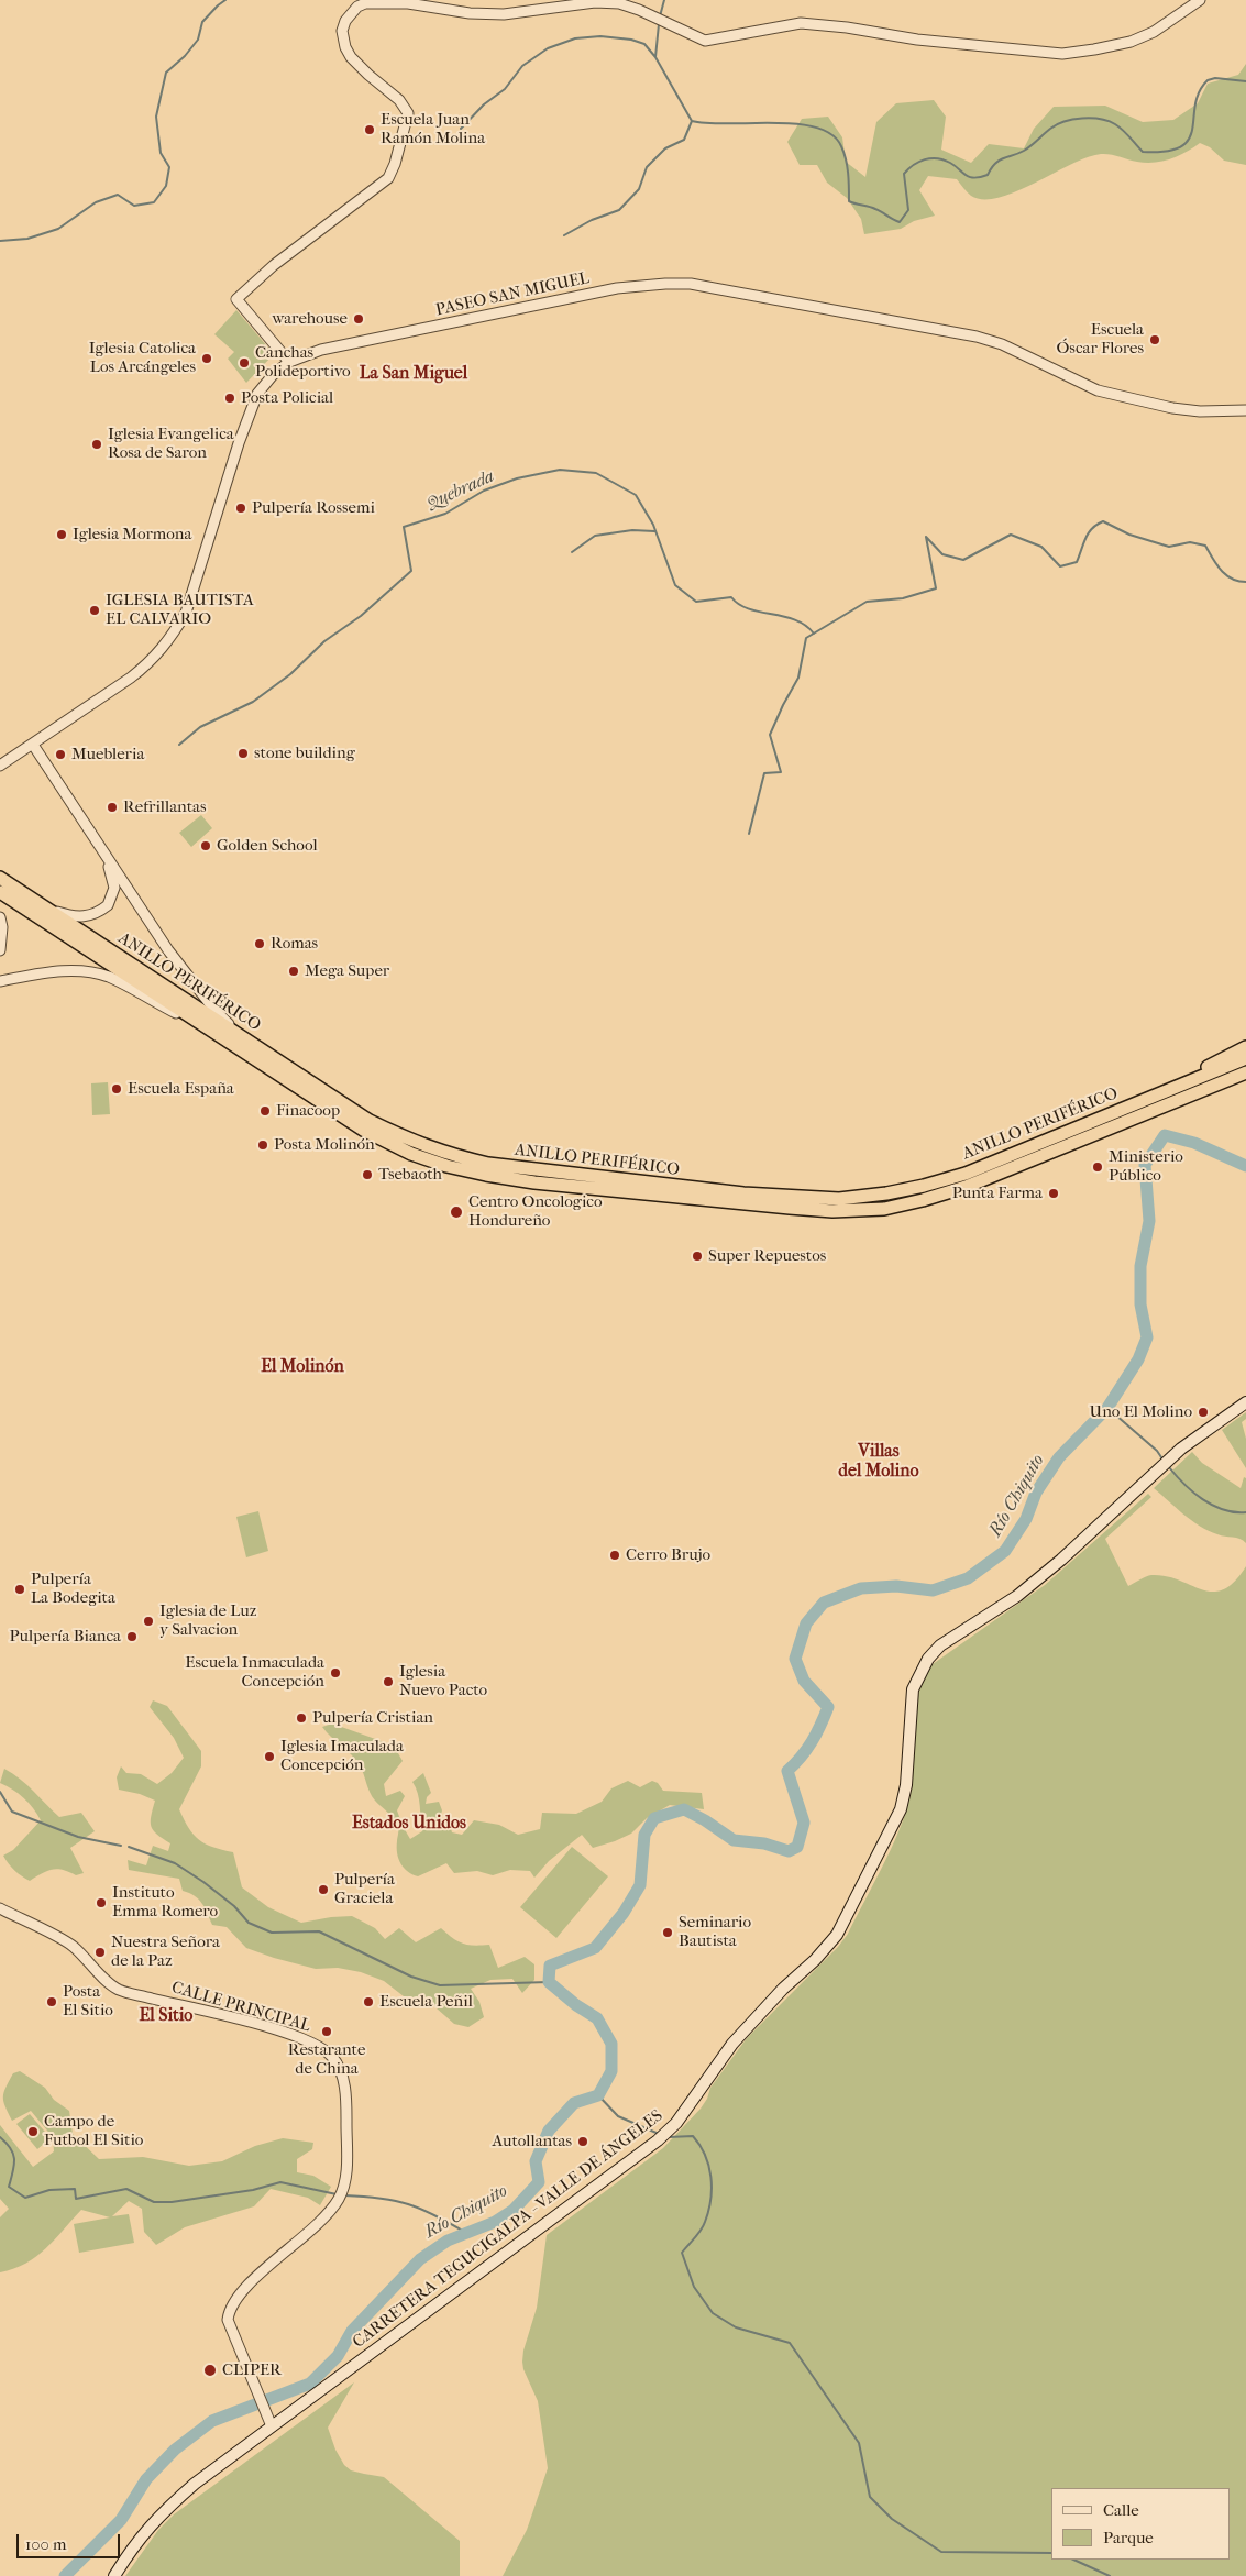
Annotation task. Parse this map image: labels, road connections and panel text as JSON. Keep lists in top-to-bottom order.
{
  "streets": {
    "highway": ["ANILLO PERIFÉRICO"],
    "main road": ["CARRETERA TEGUCIGALPA - VALLE DE ÁNGELES"],
    "street": ["PASEO SAN MIGUEL", "CALLE PRINCIPAL"]
  },
  "crossings": [
    ["CALLE PRINCIPAL", "CARRETERA TEGUCIGALPA - VALLE DE ÁNGELES"]
  ],
  "districts": [
    "La San Miguel",
    "El Molinón",
    "Villas del Molino",
    "Estados Unidos",
    "El Sitio"
  ],
  "water": ["Quebrada", "Río Chiquito"],
  "places": [
    "Escuela Juan Ramón Molina",
    "warehouse",
    "Escuela Óscar Flores",
    "Iglesia Catolica Los Arcángeles",
    "Canchas Polideportivo",
    "Posta Policial",
    "Iglesia Evangelica Rosa de Saron",
    "Pulpería Rossemi",
    "Iglesia Mormona",
    "IGLESIA BAUTISTA EL CALVARIO",
    "stone building",
    "Muebleria",
    "Refrillantas",
    "Golden School",
    "Romas",
    "Mega Super",
    "Escuela España",
    "Finacoop",
    "Posta Molinón",
    "Ministerio Público",
    "Tsebaoth",
    "Punta Farma",
    "Centro Oncologico Hondureño",
    "Super Repuestos",
    "Uno El Molino",
    "Cerro Brujo",
    "Pulpería La Bodegita",
    "Iglesia de Luz y Salvacion",
    "Pulpería Bianca",
    "Escuela Inmaculada Concepción",
    "Iglesia Nuevo Pacto",
    "Pulpería Cristian",
    "Iglesia Imaculada Concepción",
    "Pulpería Graciela",
    "Instituto Emma Romero",
    "Seminario Bautista",
    "Nuestra Señora de la Paz",
    "Posta El Sitio",
    "Escuela Peñil",
    "Restarante de China",
    "Campo de Futbol El Sitio",
    "Autollantas",
    "CLIPER"
  ],
  "legend": ["Calle", "Parque"],
  "scale_bar": "100 m"
}
